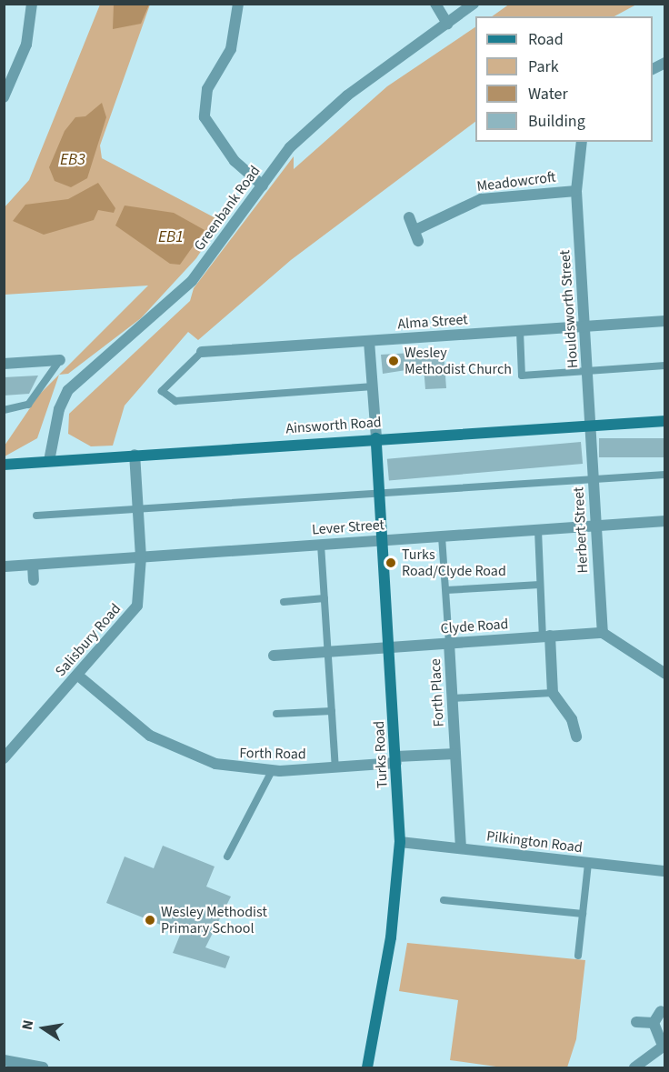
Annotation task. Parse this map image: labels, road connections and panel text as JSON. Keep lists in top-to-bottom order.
{
  "streets": {
    "main road": ["Ainsworth Road", "Turks Road"],
    "street": [
      "Meadowcroft",
      "Greenbank Road",
      "Houldsworth Street",
      "Alma Street",
      "Lever Street",
      "Herbert Street",
      "Clyde Road",
      "Salisbury Road",
      "Forth Place",
      "Forth Road",
      "Pilkington Road"
    ]
  },
  "crossings": [
    ["Meadowcroft", "Houldsworth Street"],
    ["Greenbank Road", "Ainsworth Road"],
    ["Houldsworth Street", "Alma Street"],
    ["Houldsworth Street", "Ainsworth Road"],
    ["Houldsworth Street", "Herbert Street"],
    ["Ainsworth Road", "Herbert Street"],
    ["Ainsworth Road", "Salisbury Road"],
    ["Ainsworth Road", "Turks Road"],
    ["Lever Street", "Herbert Street"],
    ["Lever Street", "Salisbury Road"],
    ["Lever Street", "Forth Place"],
    ["Lever Street", "Turks Road"],
    ["Herbert Street", "Clyde Road"],
    ["Clyde Road", "Forth Place"],
    ["Clyde Road", "Turks Road"],
    ["Salisbury Road", "Forth Road"],
    ["Forth Place", "Forth Road"],
    ["Forth Place", "Pilkington Road"],
    ["Forth Road", "Turks Road"],
    ["Turks Road", "Pilkington Road"]
  ],
  "water": ["EB3", "EB1"],
  "places": ["Wesley Methodist Church", "Turks Road/Clyde Road", "Wesley Methodist Primary School"],
  "legend": [
    "Road",
    "Park",
    "Water",
    "Building"
  ],
  "north": "left"
}
